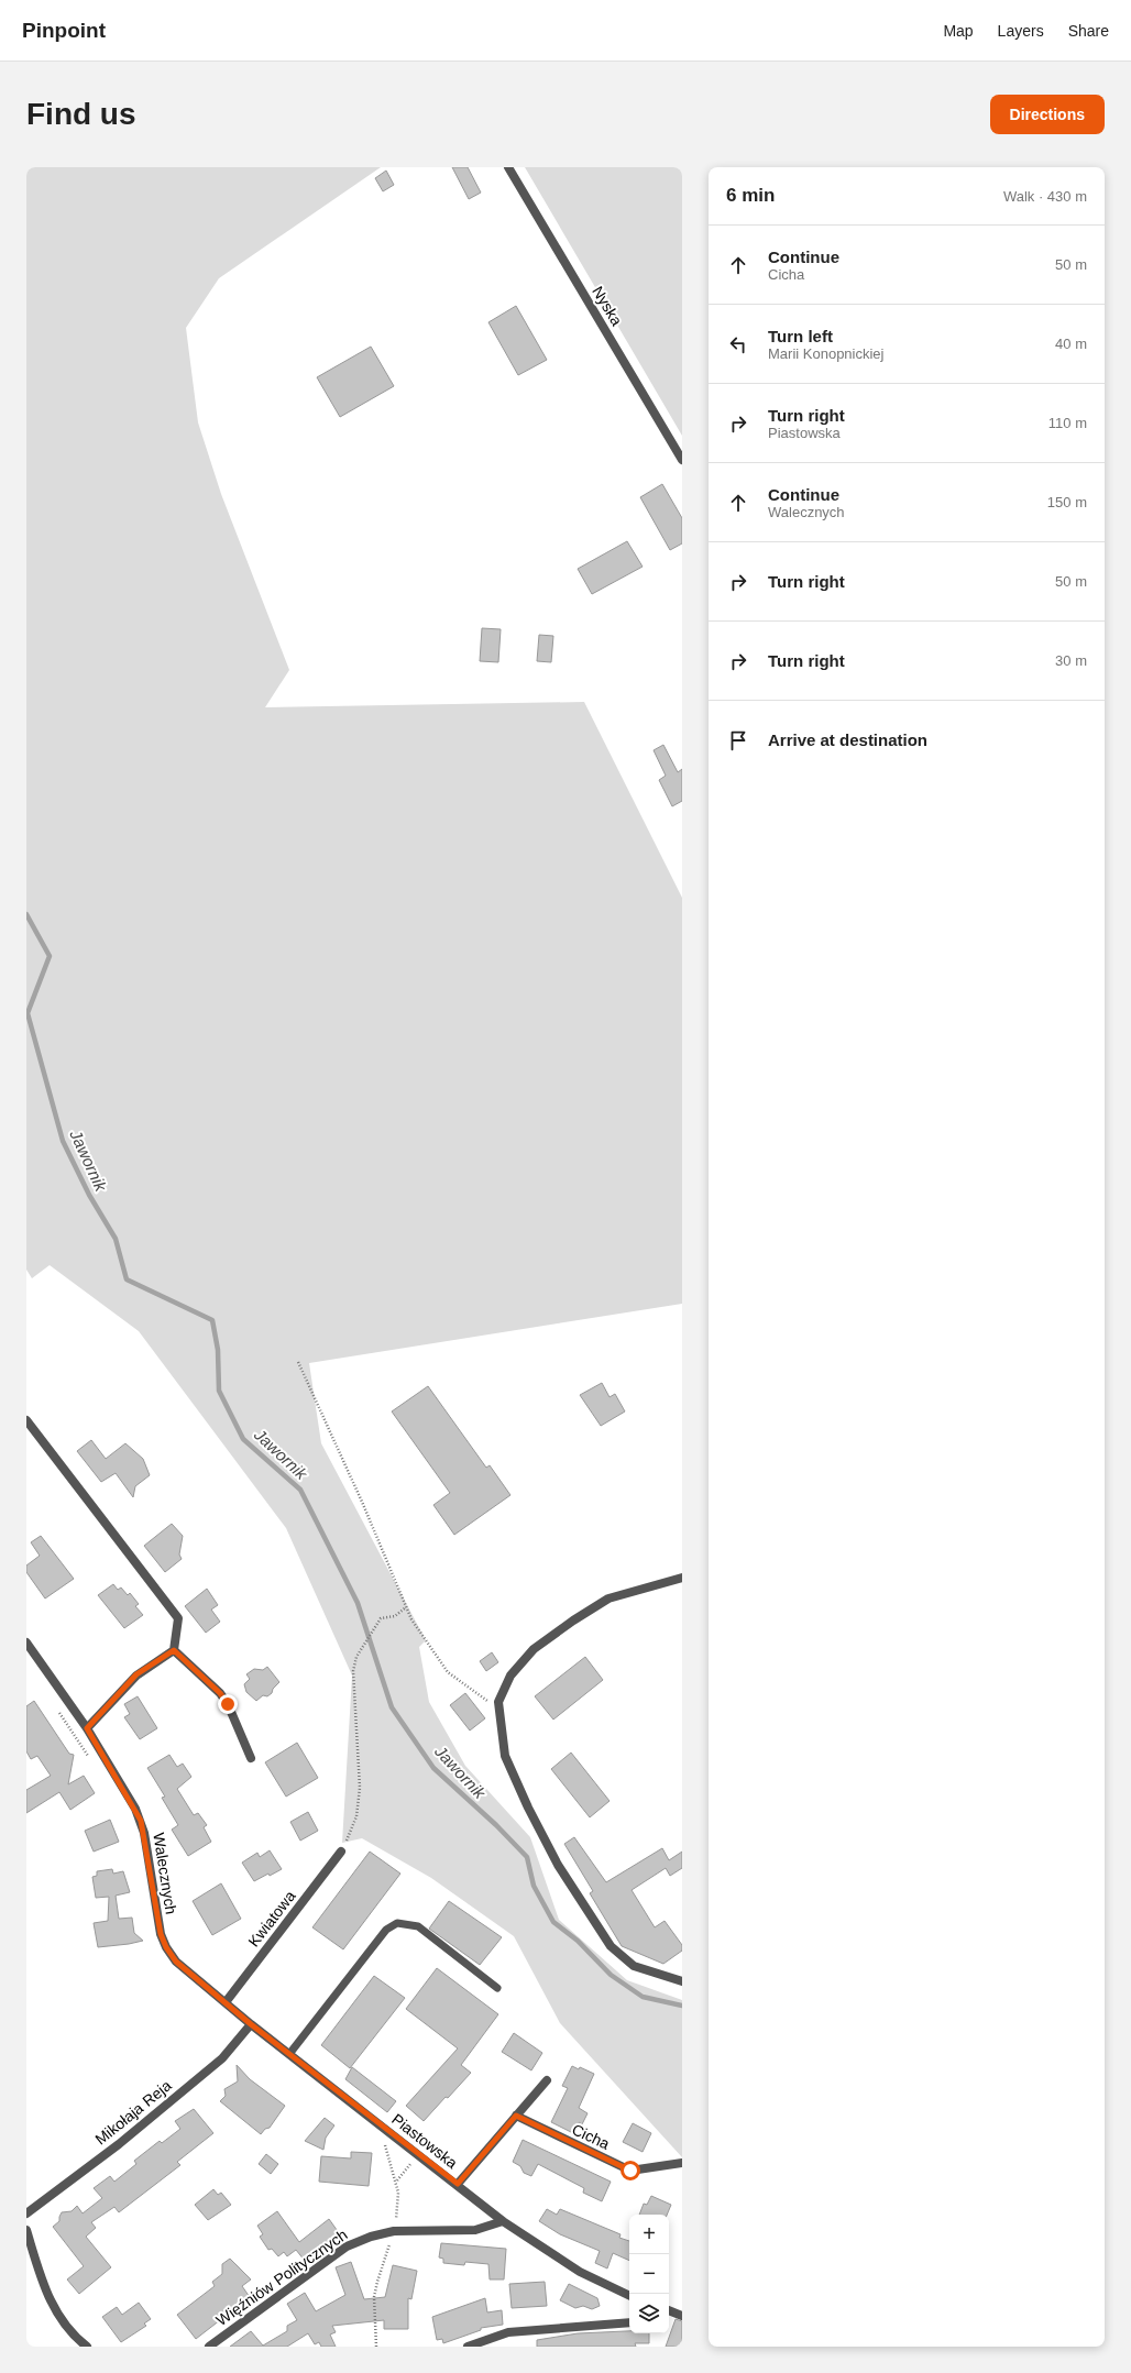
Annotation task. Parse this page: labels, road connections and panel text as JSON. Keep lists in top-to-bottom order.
{
  "streets": {
    "street": [
      "Nyska",
      "Walecznych",
      "Kwiatowa",
      "Mikołaja Reja",
      "Cicha",
      "Piastowska",
      "Więźniów Politycznych"
    ]
  },
  "crossings": [
    ["Walecznych", "Kwiatowa"],
    ["Walecznych", "Mikołaja Reja"],
    ["Walecznych", "Piastowska"],
    ["Mikołaja Reja", "Piastowska"],
    ["Piastowska", "Więźniów Politycznych"]
  ],
  "water": ["Jawornik"],
  "page": {
    "header": "Pinpoint",
    "nav": ["Map", "Layers", "Share"],
    "buttons": "Directions",
    "title": "Find us",
    "heading": ["6 min", "Walk · 430 m"],
    "list": [
      ["Continue", "Cicha", "50 m"],
      ["Turn left", "Marii Konopnickiej", "40 m"],
      ["Turn right", "Piastowska", "110 m"],
      ["Continue", "Walecznych", "150 m"],
      ["Turn right", "50 m"],
      ["Turn right", "30 m"],
      "Arrive at destination"
    ],
    "map_buttons": ["+", "−"]
  }
}
